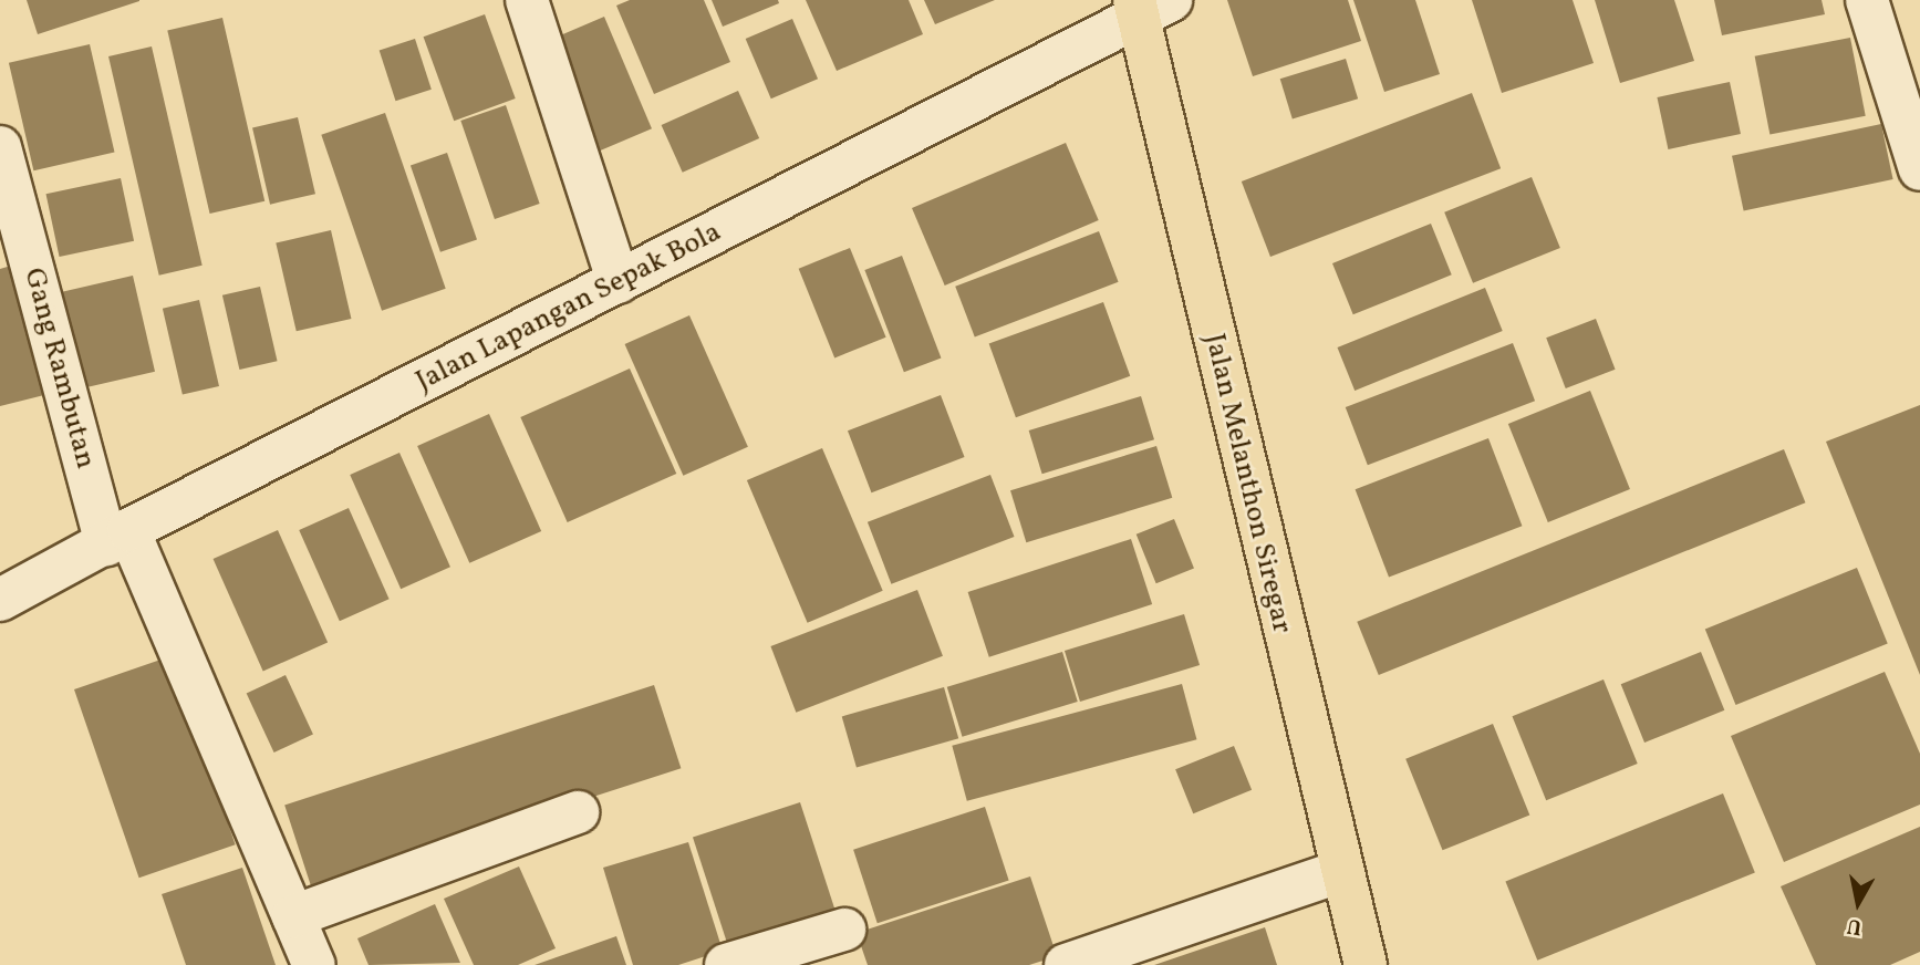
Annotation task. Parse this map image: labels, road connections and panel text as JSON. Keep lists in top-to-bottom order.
{
  "streets": {
    "main road": ["Jalan Melanthon Siregar"],
    "street": ["Jalan Lapangan Sepak Bola", "Gang Rambutan"]
  },
  "crossings": [
    ["Jalan Lapangan Sepak Bola", "Gang Rambutan"],
    ["Jalan Lapangan Sepak Bola", "Jalan Melanthon Siregar"]
  ],
  "north": "bottom"
}
